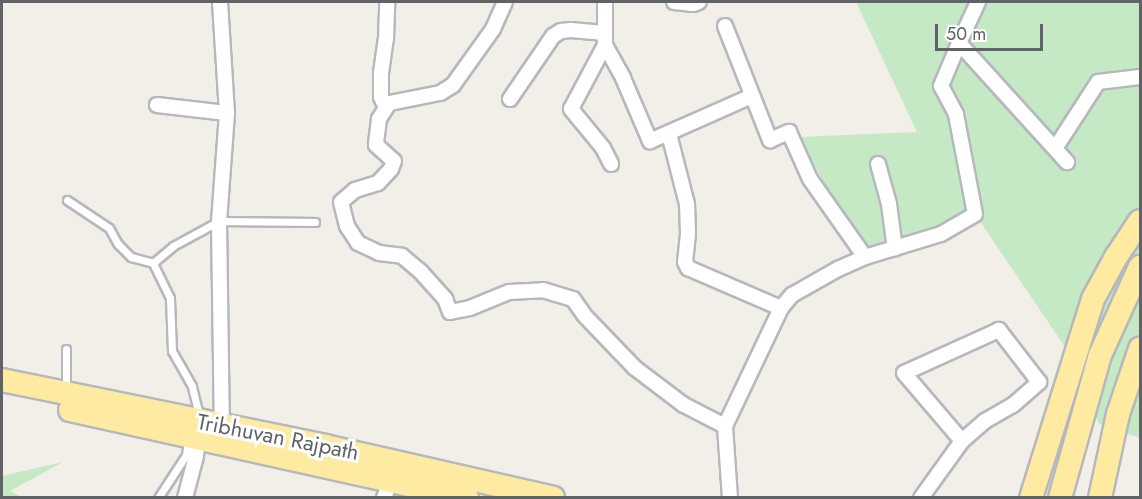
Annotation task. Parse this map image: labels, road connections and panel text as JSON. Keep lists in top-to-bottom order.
{
  "streets": {
    "highway": ["Tribhuvan Rajpath"]
  },
  "scale_bar": "50 m"
}
